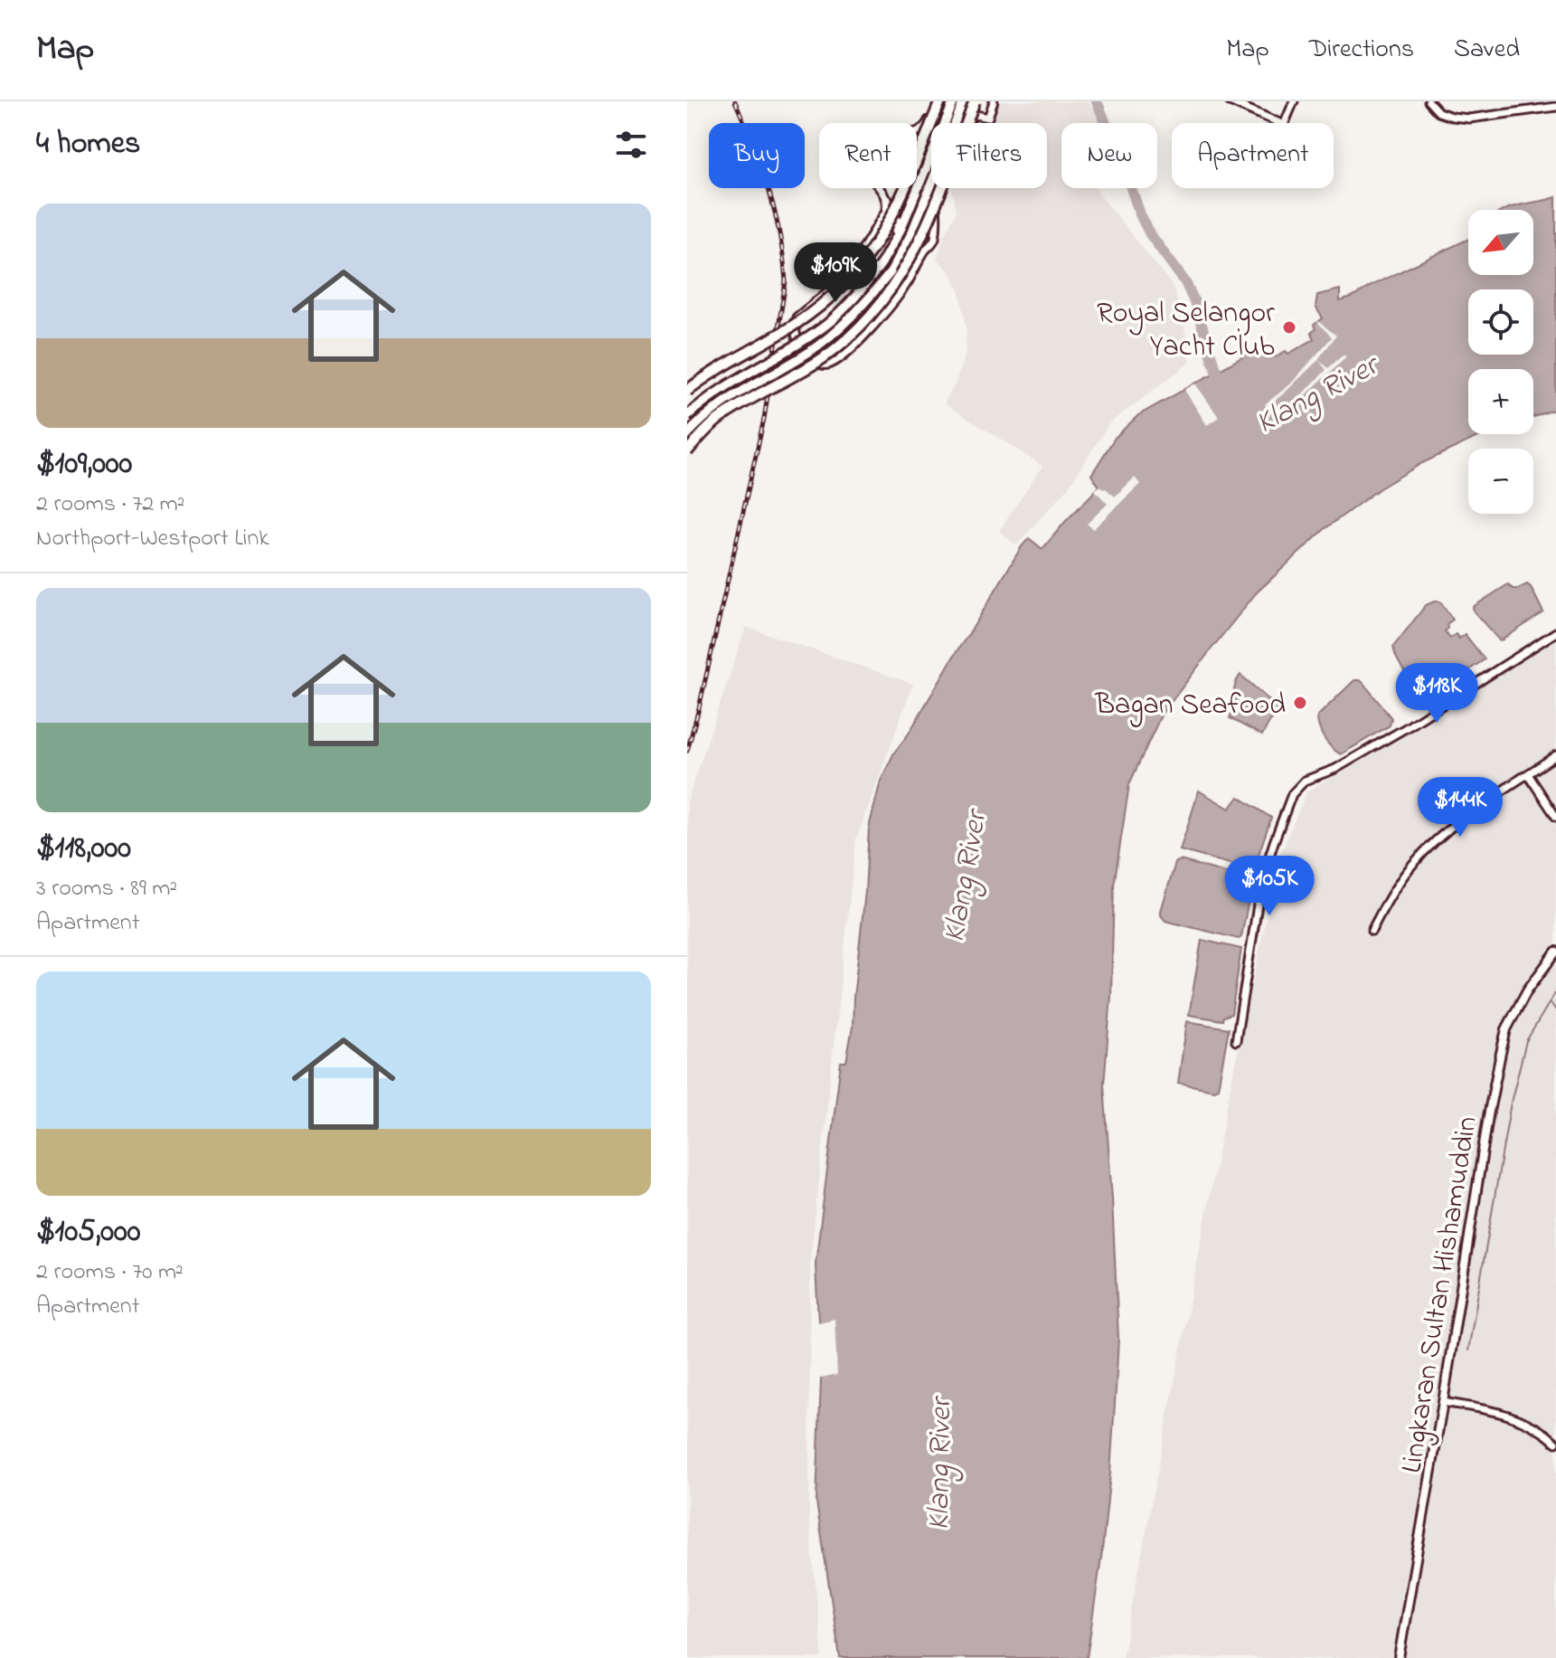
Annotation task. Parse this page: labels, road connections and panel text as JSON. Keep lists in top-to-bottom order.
{
  "streets": {
    "street": ["Lingkaran Sultan Hishamuddin"]
  },
  "water": ["Klang River"],
  "places": ["Royal Selangor Yacht Club", "Bagan Seafood"],
  "north": "bottom left",
  "page": {
    "header": "Map",
    "nav": ["Map", "Directions", "Saved"],
    "heading": "4 homes",
    "chip": [
      "Buy",
      "Rent",
      "Filters",
      "New",
      "Apartment"
    ],
    "list": [
      {
        "name": "$109,000",
        "note": "2 rooms · 72 m² · Northport-Westport Link"
      },
      {
        "name": "$118,000",
        "note": "3 rooms · 89 m² · Apartment"
      },
      {
        "name": "$105,000",
        "note": "2 rooms · 70 m² · Apartment"
      }
    ],
    "map_buttons": ["+", "−"],
    "price": [
      "$109K",
      "$118K",
      "$144K",
      "$105K"
    ]
  }
}
